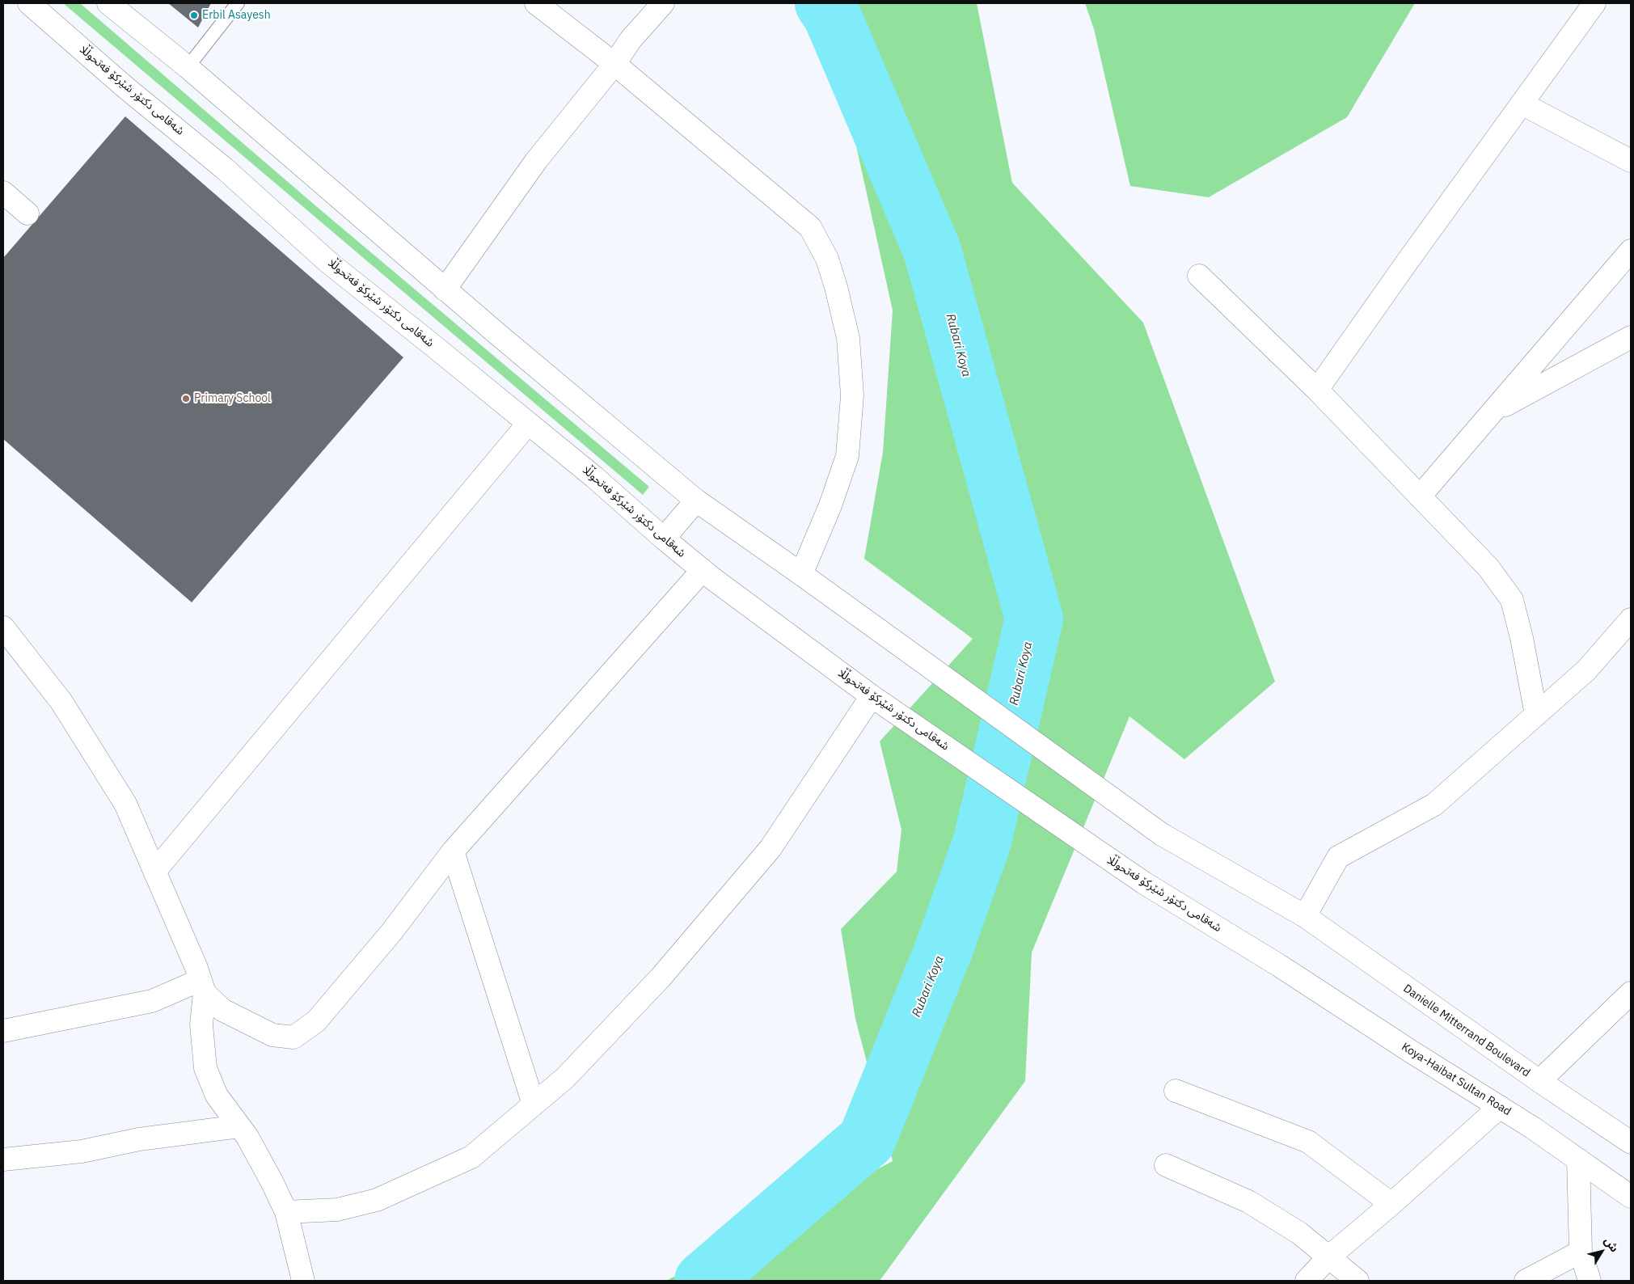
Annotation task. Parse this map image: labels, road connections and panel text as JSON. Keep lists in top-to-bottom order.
{
  "streets": {
    "street": ["شەقامی دکتۆر شێرکۆ فەتحوڵڵا", "Danielle Mitterrand Boulevard", "Koya-Haibat Sultan Road"]
  },
  "crossings": [
    ["شەقامی دکتۆر شێرکۆ فەتحوڵڵا", "Koya-Haibat Sultan Road"]
  ],
  "water": ["Rubari Koya"],
  "places": ["Erbil Asayesh", "Primary School"],
  "north": "top right"
}
